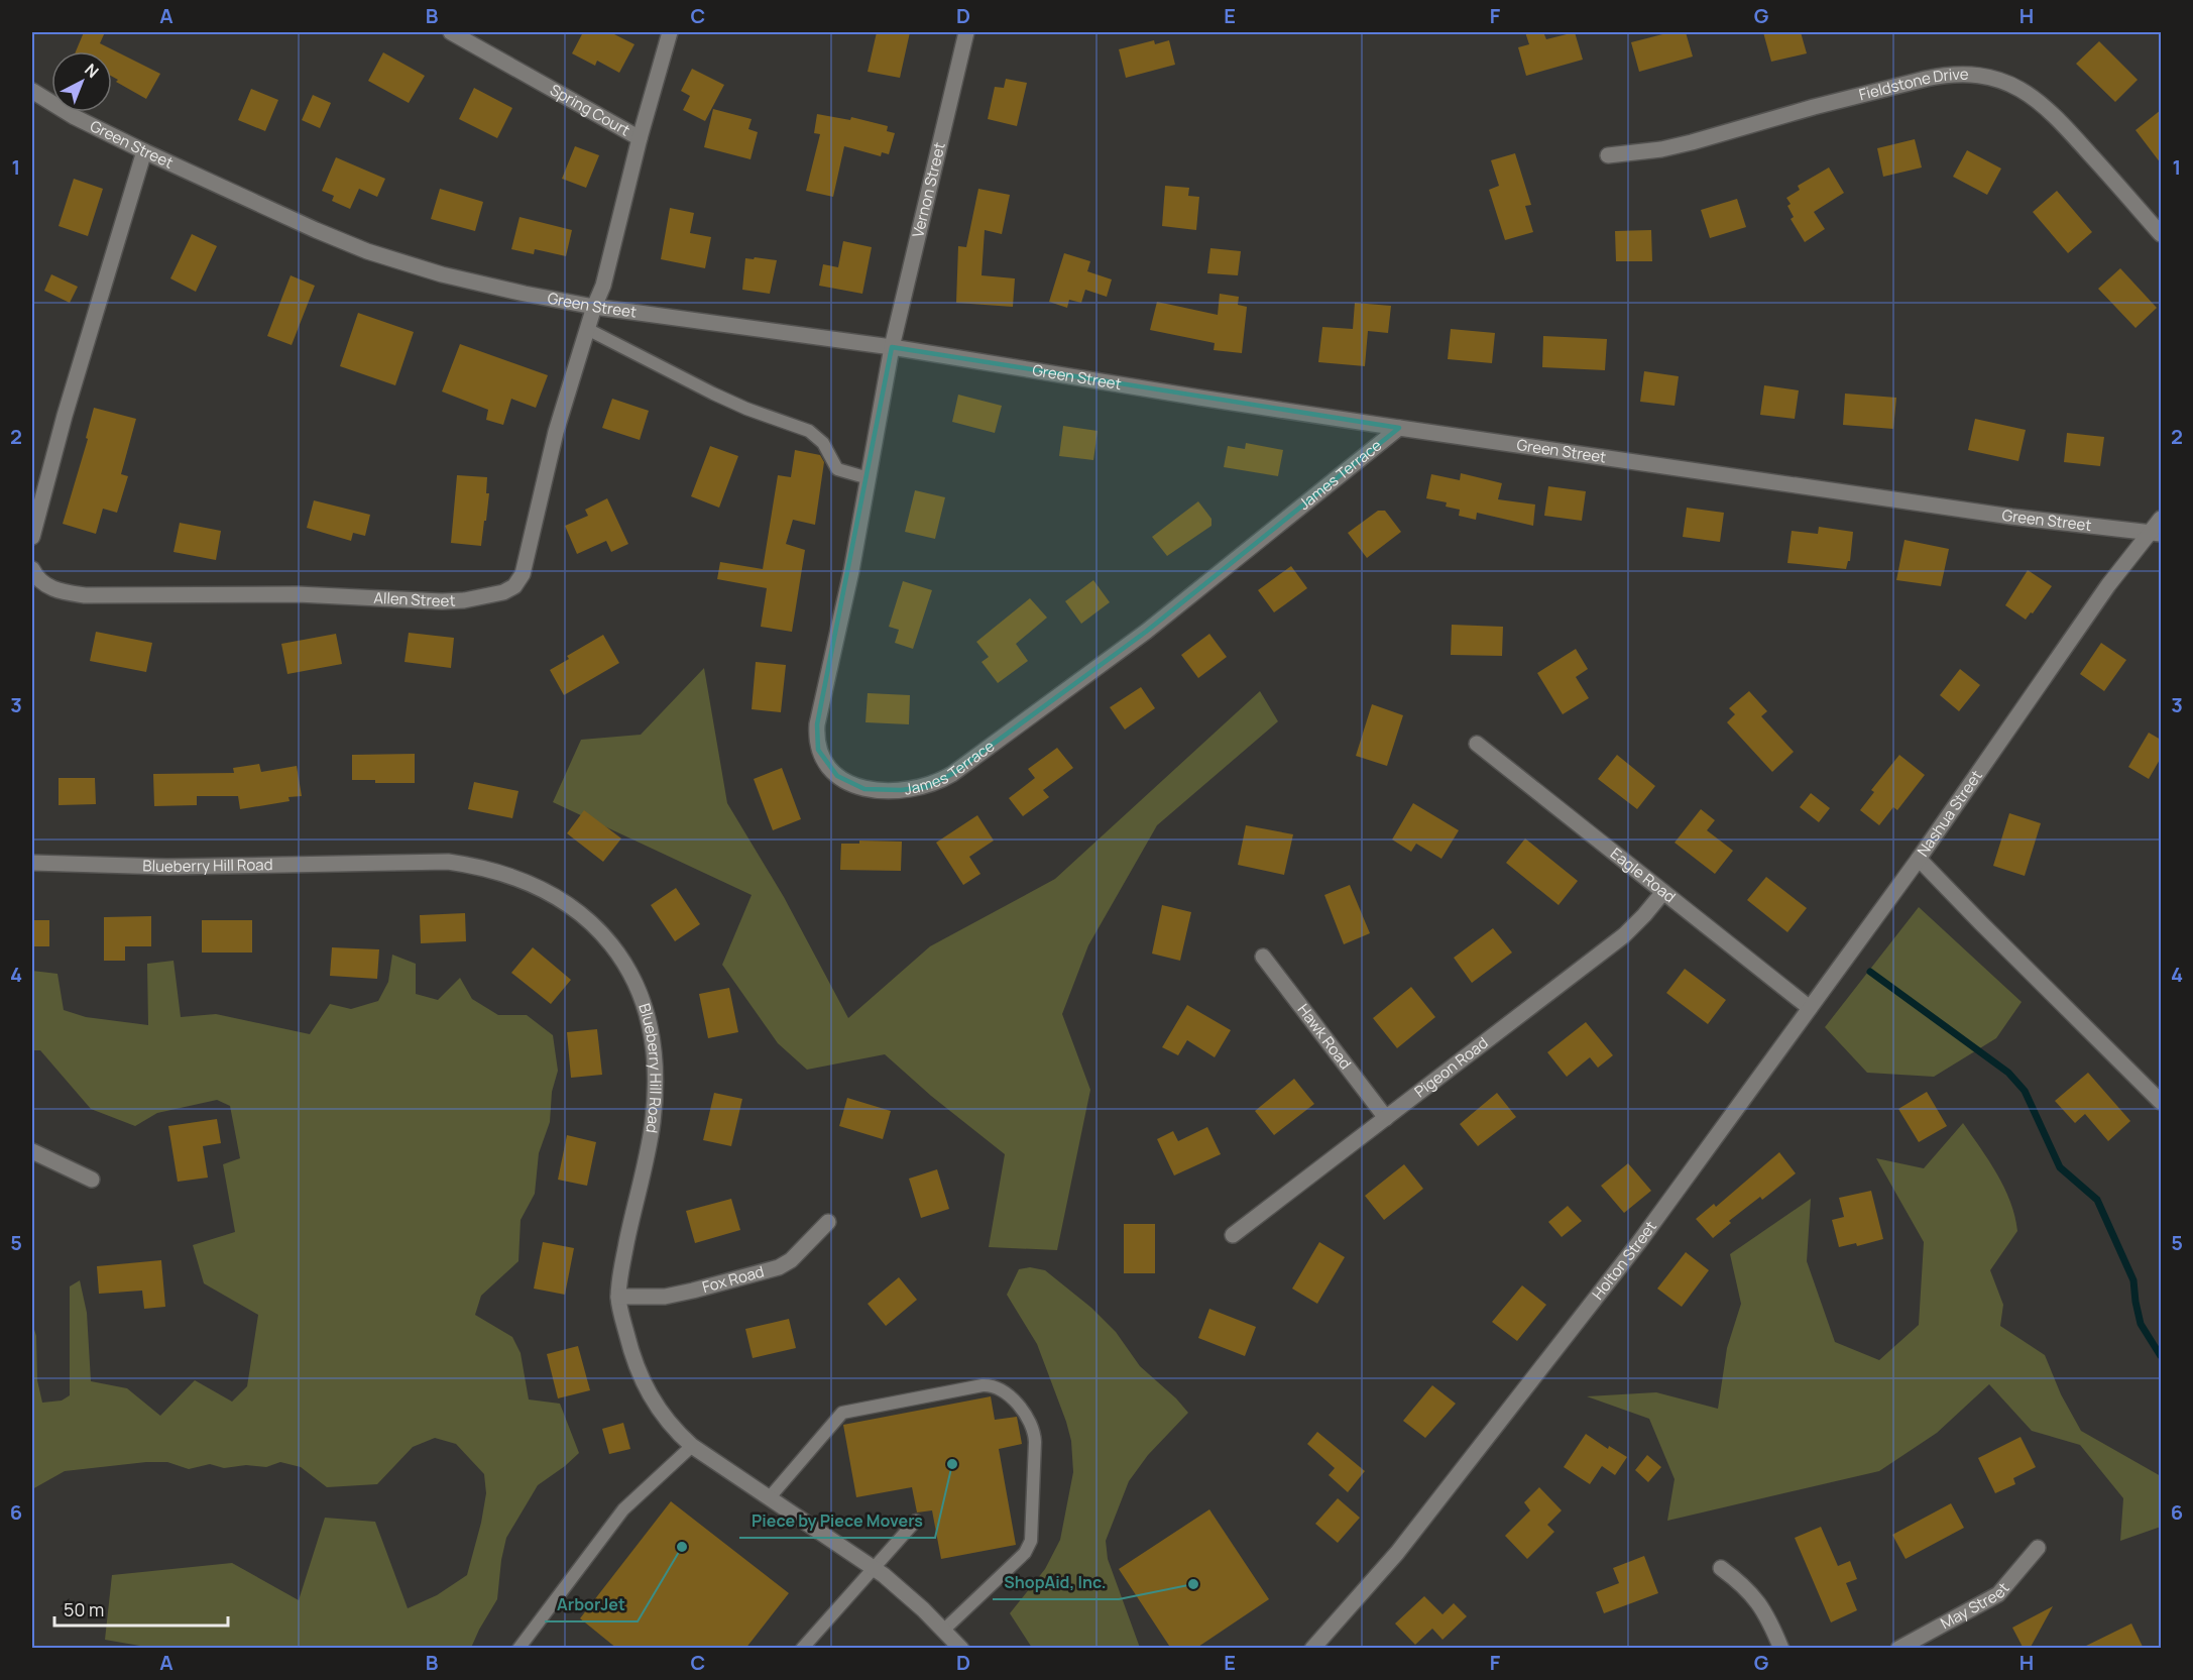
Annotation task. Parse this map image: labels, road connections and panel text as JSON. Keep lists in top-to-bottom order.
{
  "streets": {
    "street": [
      "Fieldstone Drive",
      "Spring Court",
      "Green Street",
      "Vernon Street",
      "James Terrace",
      "Allen Street",
      "Nashua Street",
      "Blueberry Hill Road",
      "Eagle Road",
      "Hawk Road",
      "Pigeon Road",
      "Holton Street",
      "Fox Road",
      "May Street"
    ]
  },
  "crossings": [
    ["Spring Court", "Green Street"],
    ["Spring Court", "Allen Street"],
    ["Green Street", "Vernon Street"],
    ["Green Street", "James Terrace"],
    ["Green Street", "Allen Street"],
    ["Green Street", "Nashua Street"],
    ["Vernon Street", "James Terrace"],
    ["Nashua Street", "Holton Street"],
    ["Blueberry Hill Road", "Fox Road"],
    ["Eagle Road", "Pigeon Road"],
    ["Eagle Road", "Holton Street"],
    ["Hawk Road", "Pigeon Road"]
  ],
  "places": ["Piece by Piece Movers", "ArborJet", "ShopAid, Inc."],
  "scale_bar": "50 m",
  "north": "top right",
  "grid": {
    "columns": [
      "A",
      "B",
      "C",
      "D",
      "E",
      "F",
      "G",
      "H"
    ],
    "rows": [
      "1",
      "2",
      "3",
      "4",
      "5",
      "6"
    ]
  }
}
